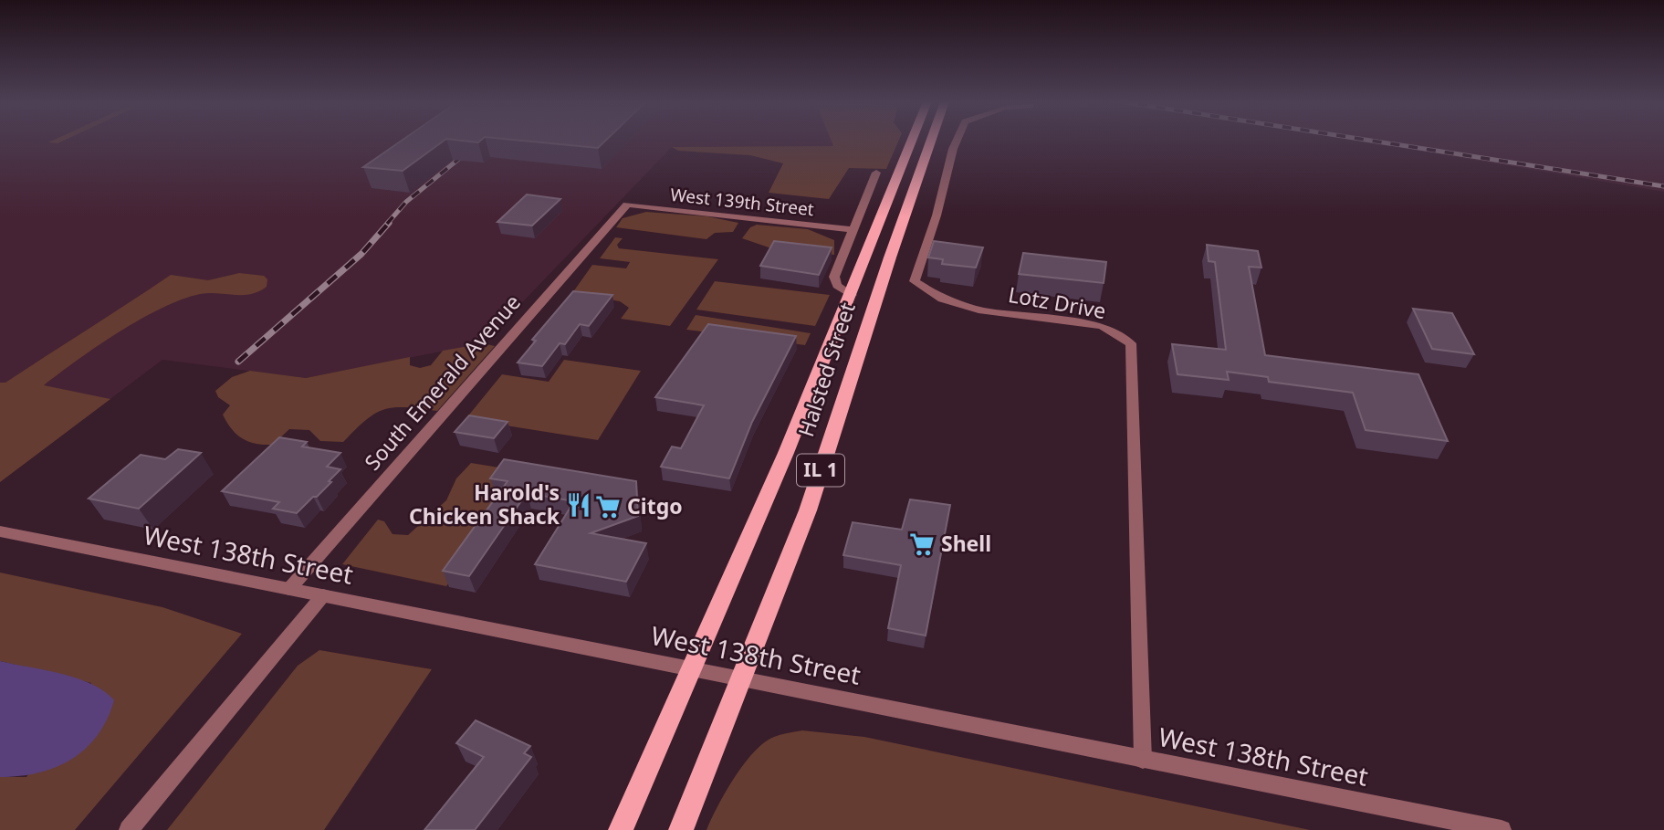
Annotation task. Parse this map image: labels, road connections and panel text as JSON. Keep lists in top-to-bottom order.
{
  "streets": {
    "main road": ["Halsted Street", "IL 1"],
    "street": [
      "West 139th Street",
      "Lotz Drive",
      "South Emerald Avenue",
      "West 138th Street"
    ]
  },
  "crossings": [
    ["West 139th Street", "Halsted Street"],
    ["West 139th Street", "South Emerald Avenue"],
    ["Lotz Drive", "West 138th Street"],
    ["Halsted Street", "West 138th Street"],
    ["South Emerald Avenue", "West 138th Street"]
  ],
  "places": {
    "restaurant": ["Harold's Chicken Shack"],
    "supermarket": ["Citgo", "Shell"]
  }
}
